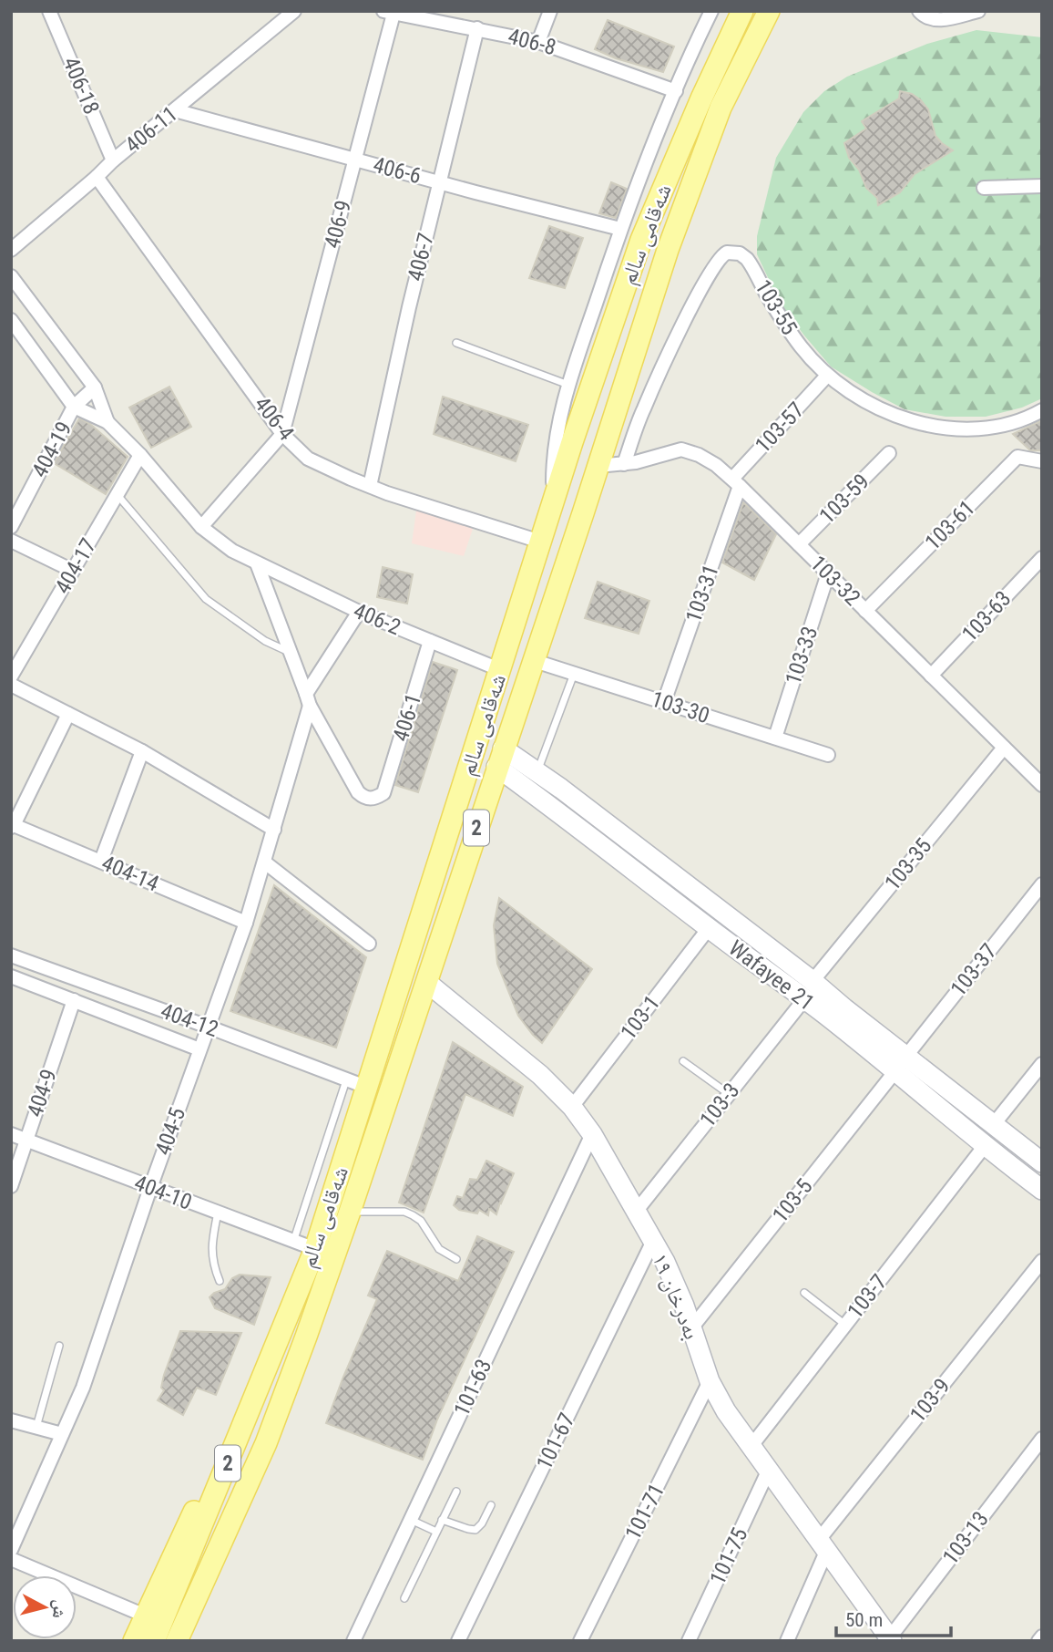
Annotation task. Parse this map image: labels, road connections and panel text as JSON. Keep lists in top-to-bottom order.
{
  "streets": {
    "main road": ["شەقامی سالم", "2"],
    "street": [
      "406-8",
      "406-18",
      "406-11",
      "406-6",
      "406-9",
      "406-7",
      "103-55",
      "406-4",
      "103-57",
      "404-19",
      "103-59",
      "103-61",
      "404-17",
      "103-32",
      "103-31",
      "103-63",
      "406-2",
      "103-33",
      "103-30",
      "406-1",
      "103-35",
      "404-14",
      "103-37",
      "Wafayee 21",
      "103-1",
      "404-12",
      "404-9",
      "103-3",
      "404-5",
      "404-10",
      "103-5",
      "بەدرخان ١٩",
      "103-7",
      "101-63",
      "103-9",
      "101-67",
      "101-71",
      "103-13",
      "101-75"
    ]
  },
  "crossings": [
    ["406-8", "406-9"],
    ["406-8", "406-7"],
    ["406-18", "406-11"],
    ["406-11", "406-6"],
    ["406-11", "406-4"],
    ["406-6", "406-9"],
    ["406-6", "406-7"],
    ["406-9", "406-4"],
    ["شەقامی سالم", "406-4"],
    ["شەقامی سالم", "103-32"],
    ["شەقامی سالم", "406-2"],
    ["شەقامی سالم", "103-30"],
    ["شەقامی سالم", "Wafayee 21"],
    ["شەقامی سالم", "404-12"],
    ["شەقامی سالم", "404-10"],
    ["شەقامی سالم", "بەدرخان ١٩"],
    ["406-7", "406-4"],
    ["103-55", "103-57"],
    ["103-55", "103-32"],
    ["103-57", "103-32"],
    ["103-57", "103-31"],
    ["103-59", "103-32"],
    ["103-61", "103-32"],
    ["404-17", "406-2"],
    ["103-32", "103-31"],
    ["103-32", "103-63"],
    ["103-32", "103-33"],
    ["103-32", "103-35"],
    ["103-31", "103-30"],
    ["406-2", "406-1"],
    ["406-2", "404-5"],
    ["103-33", "103-30"],
    ["406-1", "404-5"],
    ["103-35", "Wafayee 21"],
    ["404-14", "404-5"],
    ["103-37", "Wafayee 21"],
    ["Wafayee 21", "103-1"],
    ["Wafayee 21", "103-3"],
    ["Wafayee 21", "103-5"],
    ["Wafayee 21", "103-7"],
    ["103-1", "بەدرخان ١٩"],
    ["404-12", "404-5"],
    ["404-9", "404-10"],
    ["103-3", "بەدرخان ١٩"],
    ["404-5", "404-10"],
    ["103-5", "بەدرخان ١٩"],
    ["بەدرخان ١٩", "103-7"],
    ["بەدرخان ١٩", "101-63"],
    ["بەدرخان ١٩", "103-9"],
    ["بەدرخان ١٩", "101-67"],
    ["بەدرخان ١٩", "101-71"],
    ["بەدرخان ١٩", "103-13"],
    ["بەدرخان ١٩", "101-75"]
  ],
  "scale_bar": "50 m",
  "north": "right"
}
